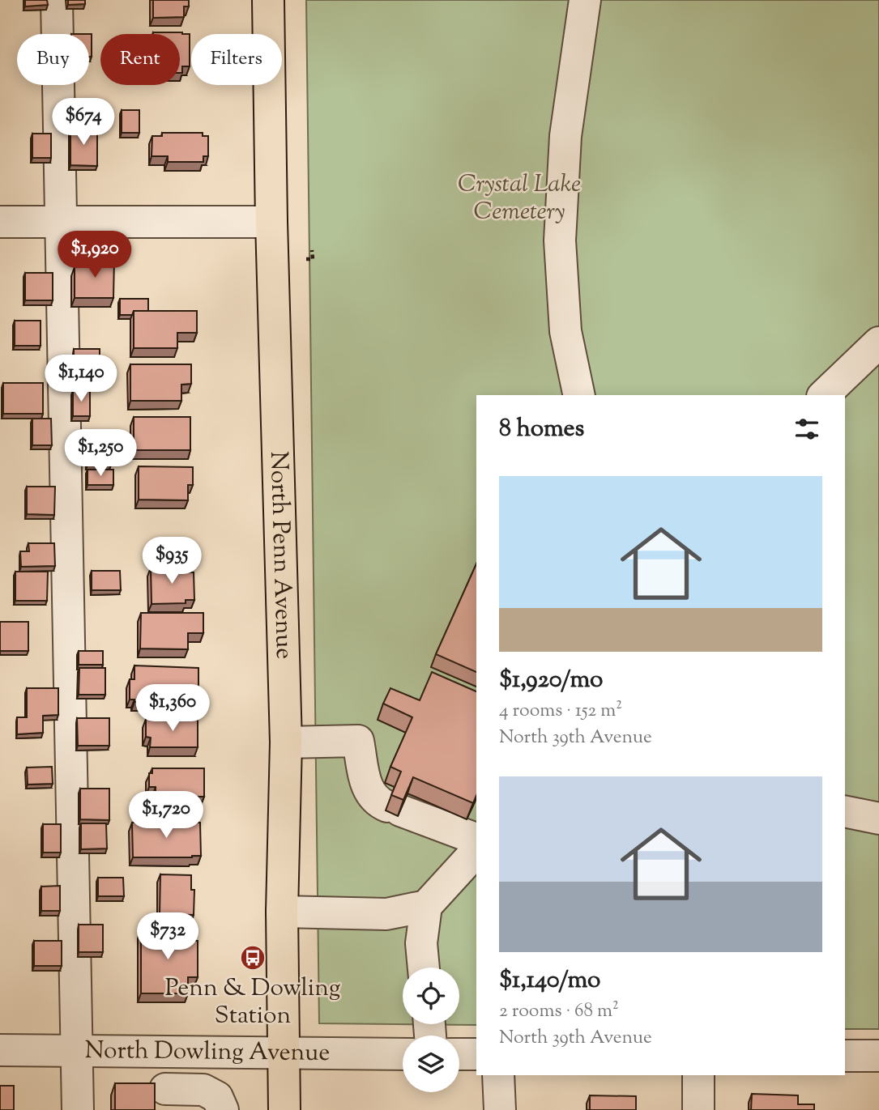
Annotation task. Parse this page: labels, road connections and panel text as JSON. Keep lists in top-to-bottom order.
{
  "streets": {
    "main road": ["North Penn Avenue"],
    "street": ["North Dowling Avenue"]
  },
  "crossings": [
    ["North Penn Avenue", "North Dowling Avenue"]
  ],
  "parks": ["Crystal Lake Cemetery"],
  "places": {
    "bus stop": ["Penn & Dowling Station"]
  },
  "page": {
    "chip": ["Buy", "Rent", "Filters"],
    "price": [
      "$674",
      "$1,920",
      "$1,140",
      "$1,250",
      "$935",
      "$1,360",
      "$1,720",
      "$732"
    ],
    "heading": "8 homes",
    "list": [
      {
        "name": "$1,920/mo",
        "note": "4 rooms · 152 m² · North 39th Avenue"
      },
      {
        "name": "$1,140/mo",
        "note": "2 rooms · 68 m² · North 39th Avenue"
      }
    ]
  }
}
